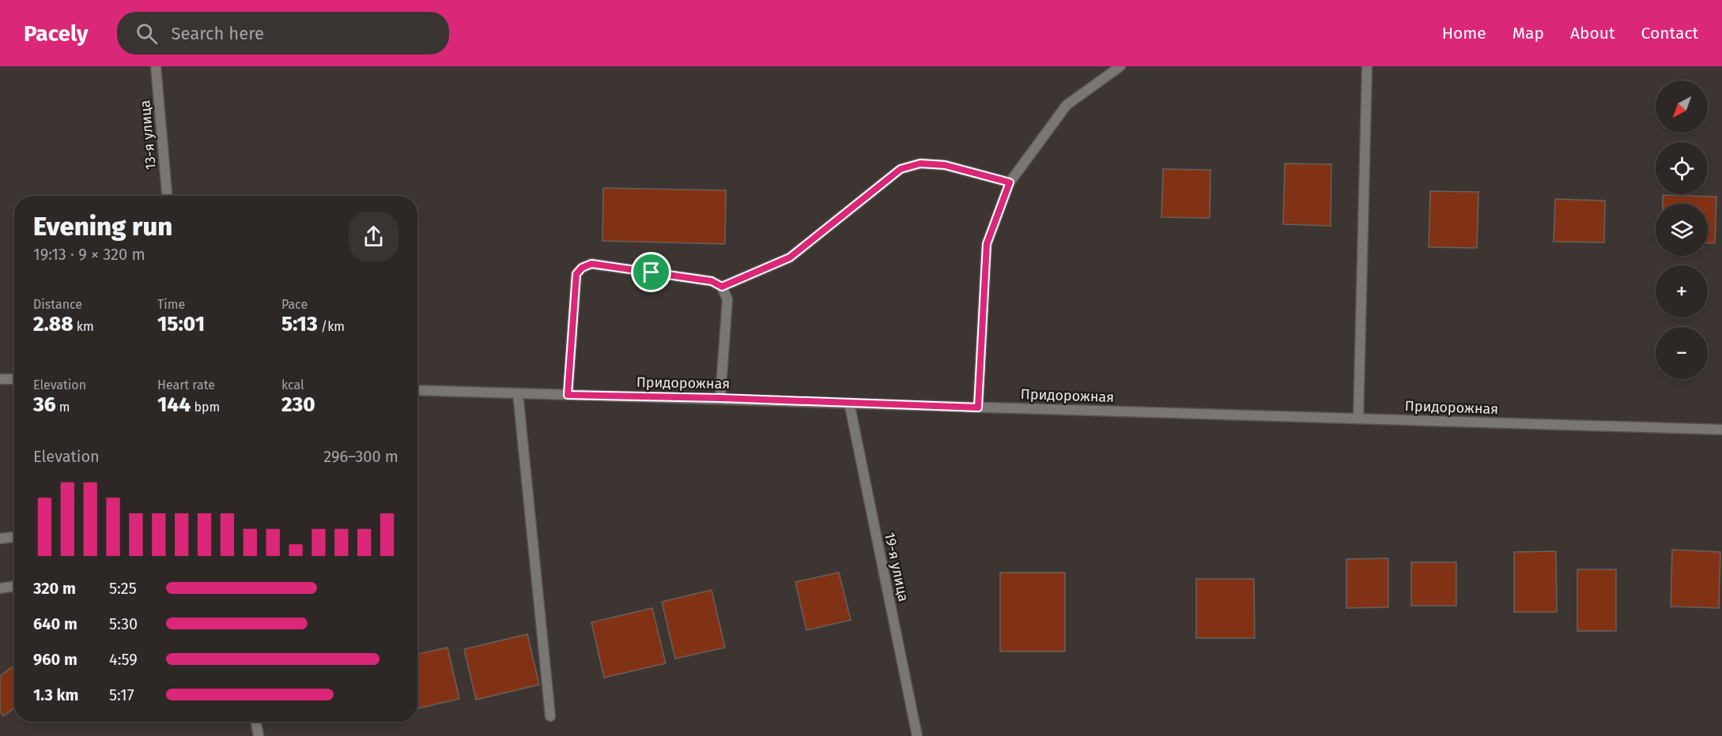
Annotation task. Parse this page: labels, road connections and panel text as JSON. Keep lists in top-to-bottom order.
{
  "streets": {
    "street": ["13-я улица", "Придорожная", "19-я улица"]
  },
  "crossings": [
    ["Придорожная", "19-я улица"]
  ],
  "north": "bottom left",
  "page": {
    "header": "Pacely",
    "search": "Search here",
    "nav": [
      "Home",
      "Map",
      "About",
      "Contact"
    ],
    "map_buttons": ["+", "−"],
    "heading": ["Evening run", "19:13 · 9 × 320 m"],
    "stats": [
      ["Distance", "2.88 km"],
      ["Time", "15:01"],
      ["Pace", "5:13 /km"],
      ["Elevation", "36 m"],
      ["Heart rate", "144 bpm"],
      ["kcal", "230"]
    ],
    "chart": ["Elevation", "296–300 m"],
    "list": [
      {
        "name": "320 m",
        "note": "5:25"
      },
      {
        "name": "640 m",
        "note": "5:30"
      },
      {
        "name": "960 m",
        "note": "4:59"
      },
      {
        "name": "1.3 km",
        "note": "5:17"
      }
    ]
  }
}
